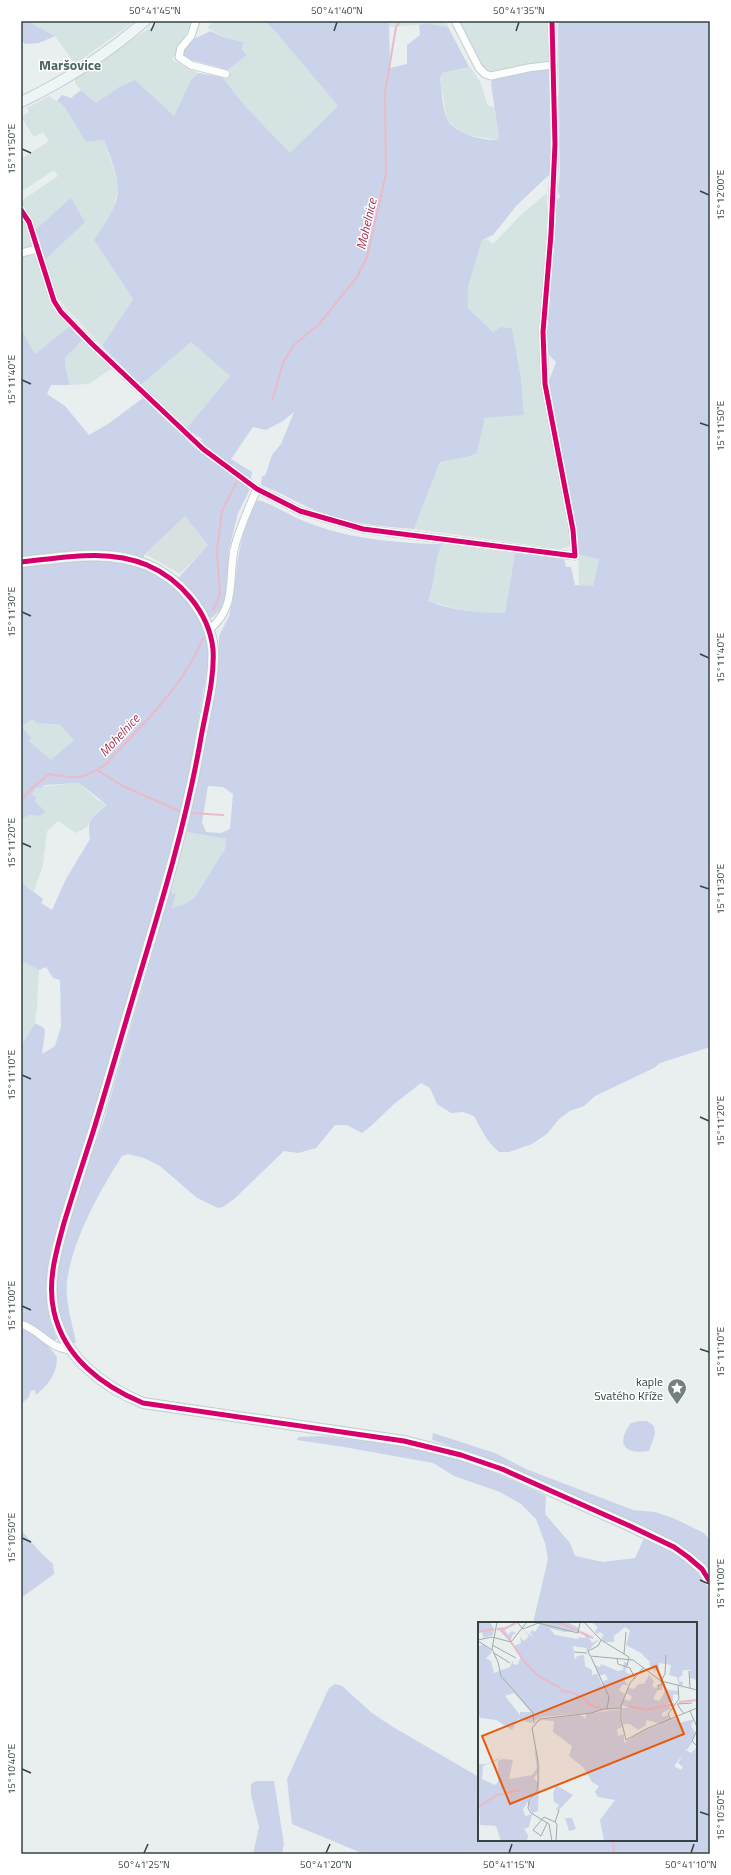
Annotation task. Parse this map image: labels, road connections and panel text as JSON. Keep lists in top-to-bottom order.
{
  "districts": ["Maršovice"],
  "water": ["Mohelnice"],
  "places": {
    "place": ["kaple Svatého Kříže"]
  },
  "coordinates": [
    "50°41'45\"N",
    "50°41'40\"N",
    "50°41'35\"N",
    "15°11'50\"E",
    "15°12'00\"E",
    "15°11'40\"E",
    "15°11'30\"E",
    "15°11'20\"E",
    "15°11'10\"E",
    "15°11'00\"E",
    "15°10'50\"E",
    "15°10'40\"E",
    "50°41'25\"N",
    "50°41'20\"N",
    "50°41'15\"N",
    "50°41'10\"N"
  ]
}
